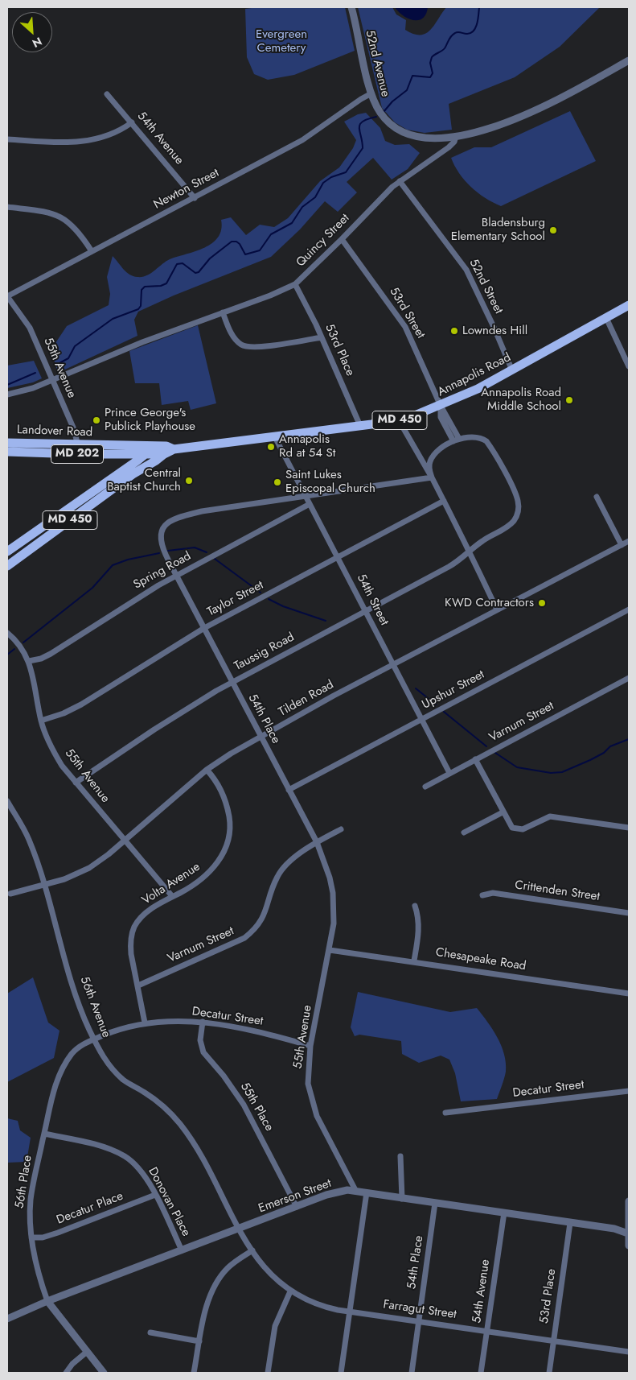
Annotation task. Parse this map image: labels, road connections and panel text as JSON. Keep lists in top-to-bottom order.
{
  "streets": {
    "main road": [
      "Annapolis Road",
      "MD 450",
      "Landover Road",
      "MD 202"
    ],
    "street": [
      "52nd Avenue",
      "54th Avenue",
      "Newton Street",
      "Quincy Street",
      "52nd Street",
      "53rd Street",
      "53rd Place",
      "55th Avenue",
      "Spring Road",
      "Taylor Street",
      "54th Street",
      "Taussig Road",
      "Upshur Street",
      "Tilden Road",
      "54th Place",
      "Varnum Street",
      "Volta Avenue",
      "Crittenden Street",
      "Chesapeake Road",
      "56th Avenue",
      "Decatur Street",
      "55th Place",
      "56th Place",
      "Emerson Street",
      "Donovan Place",
      "Decatur Place",
      "Farragut Street"
    ]
  },
  "crossings": [
    ["52nd Avenue", "Newton Street"],
    ["52nd Avenue", "Quincy Street"],
    ["54th Avenue", "Newton Street"],
    ["54th Avenue", "Emerson Street"],
    ["54th Avenue", "Farragut Street"],
    ["Newton Street", "55th Avenue"],
    ["Quincy Street", "52nd Street"],
    ["Quincy Street", "53rd Street"],
    ["Quincy Street", "53rd Place"],
    ["Quincy Street", "55th Avenue"],
    ["52nd Street", "Annapolis Road"],
    ["53rd Street", "Annapolis Road"],
    ["53rd Street", "Taussig Road"],
    ["53rd Place", "Annapolis Road"],
    ["53rd Place", "Emerson Street"],
    ["53rd Place", "Farragut Street"],
    ["55th Avenue", "Landover Road"],
    ["55th Avenue", "Spring Road"],
    ["55th Avenue", "Taylor Street"],
    ["55th Avenue", "Taussig Road"],
    ["55th Avenue", "Tilden Road"],
    ["55th Avenue", "54th Place"],
    ["55th Avenue", "Volta Avenue"],
    ["55th Avenue", "Chesapeake Road"],
    ["55th Avenue", "Decatur Street"],
    ["55th Avenue", "Emerson Street"],
    ["Annapolis Road", "Landover Road"],
    ["Annapolis Road", "54th Street"],
    ["MD 450", "Landover Road"],
    ["Spring Road", "54th Street"],
    ["Spring Road", "54th Place"],
    ["Taylor Street", "54th Street"],
    ["Taylor Street", "54th Place"],
    ["54th Street", "Taussig Road"],
    ["54th Street", "Upshur Street"],
    ["54th Street", "Tilden Road"],
    ["54th Street", "54th Place"],
    ["54th Street", "Varnum Street"],
    ["Taussig Road", "54th Place"],
    ["Upshur Street", "54th Place"],
    ["Tilden Road", "54th Place"],
    ["Tilden Road", "Volta Avenue"],
    ["Tilden Road", "56th Avenue"],
    ["54th Place", "Varnum Street"],
    ["54th Place", "Chesapeake Road"],
    ["54th Place", "Emerson Street"],
    ["54th Place", "Farragut Street"],
    ["Varnum Street", "Volta Avenue"],
    ["Volta Avenue", "Decatur Street"],
    ["56th Avenue", "Decatur Street"],
    ["56th Avenue", "56th Place"],
    ["56th Avenue", "Emerson Street"],
    ["56th Avenue", "Farragut Street"],
    ["Decatur Street", "55th Place"],
    ["Decatur Street", "56th Place"],
    ["55th Place", "Emerson Street"],
    ["56th Place", "Emerson Street"],
    ["56th Place", "Donovan Place"],
    ["56th Place", "Decatur Place"],
    ["Emerson Street", "Donovan Place"],
    ["Emerson Street", "Farragut Street"],
    ["Donovan Place", "Decatur Place"]
  ],
  "parks": ["Evergreen Cemetery"],
  "places": [
    "Bladensburg Elementary School",
    "Lowndes Hill",
    "Annapolis Road Middle School",
    "Prince George's Publick Playhouse",
    "Annapolis Rd at 54 St",
    "Central Baptist Church",
    "Saint Lukes Episcopal Church",
    "KWD Contractors"
  ],
  "north": "bottom right"
}
